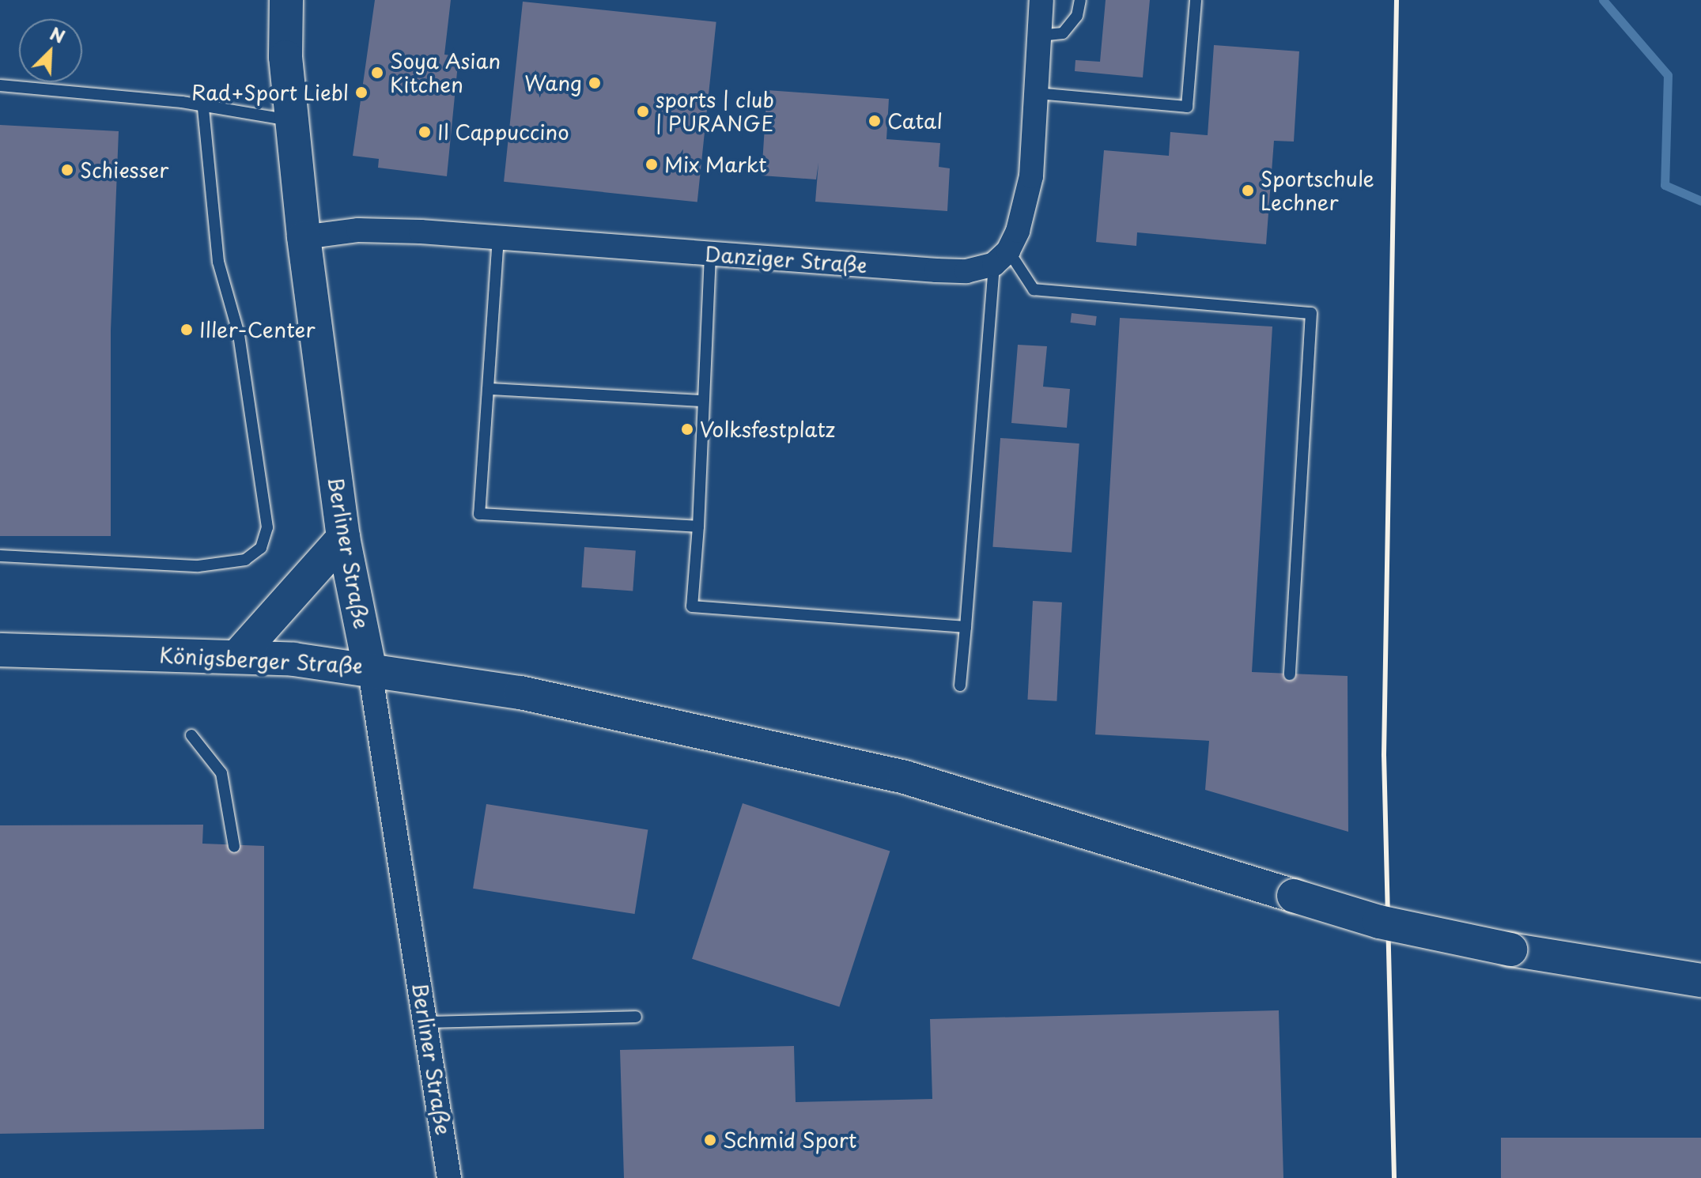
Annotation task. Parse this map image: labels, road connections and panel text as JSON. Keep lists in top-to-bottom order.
{
  "streets": {
    "main road": ["Berliner Straße", "Königsberger Straße"],
    "street": ["Danziger Straße"]
  },
  "crossings": [
    ["Danziger Straße", "Berliner Straße"],
    ["Berliner Straße", "Königsberger Straße"]
  ],
  "places": [
    "Soya Asian Kitchen",
    "Wang",
    "Rad+Sport Liebl",
    "sports | club | PURANGE",
    "Catal",
    "Il Cappuccino",
    "Mix Markt",
    "Schiesser",
    "Sportschule Lechner",
    "Iller-Center",
    "Volksfestplatz",
    "Schmid Sport"
  ],
  "north": "top right"
}
